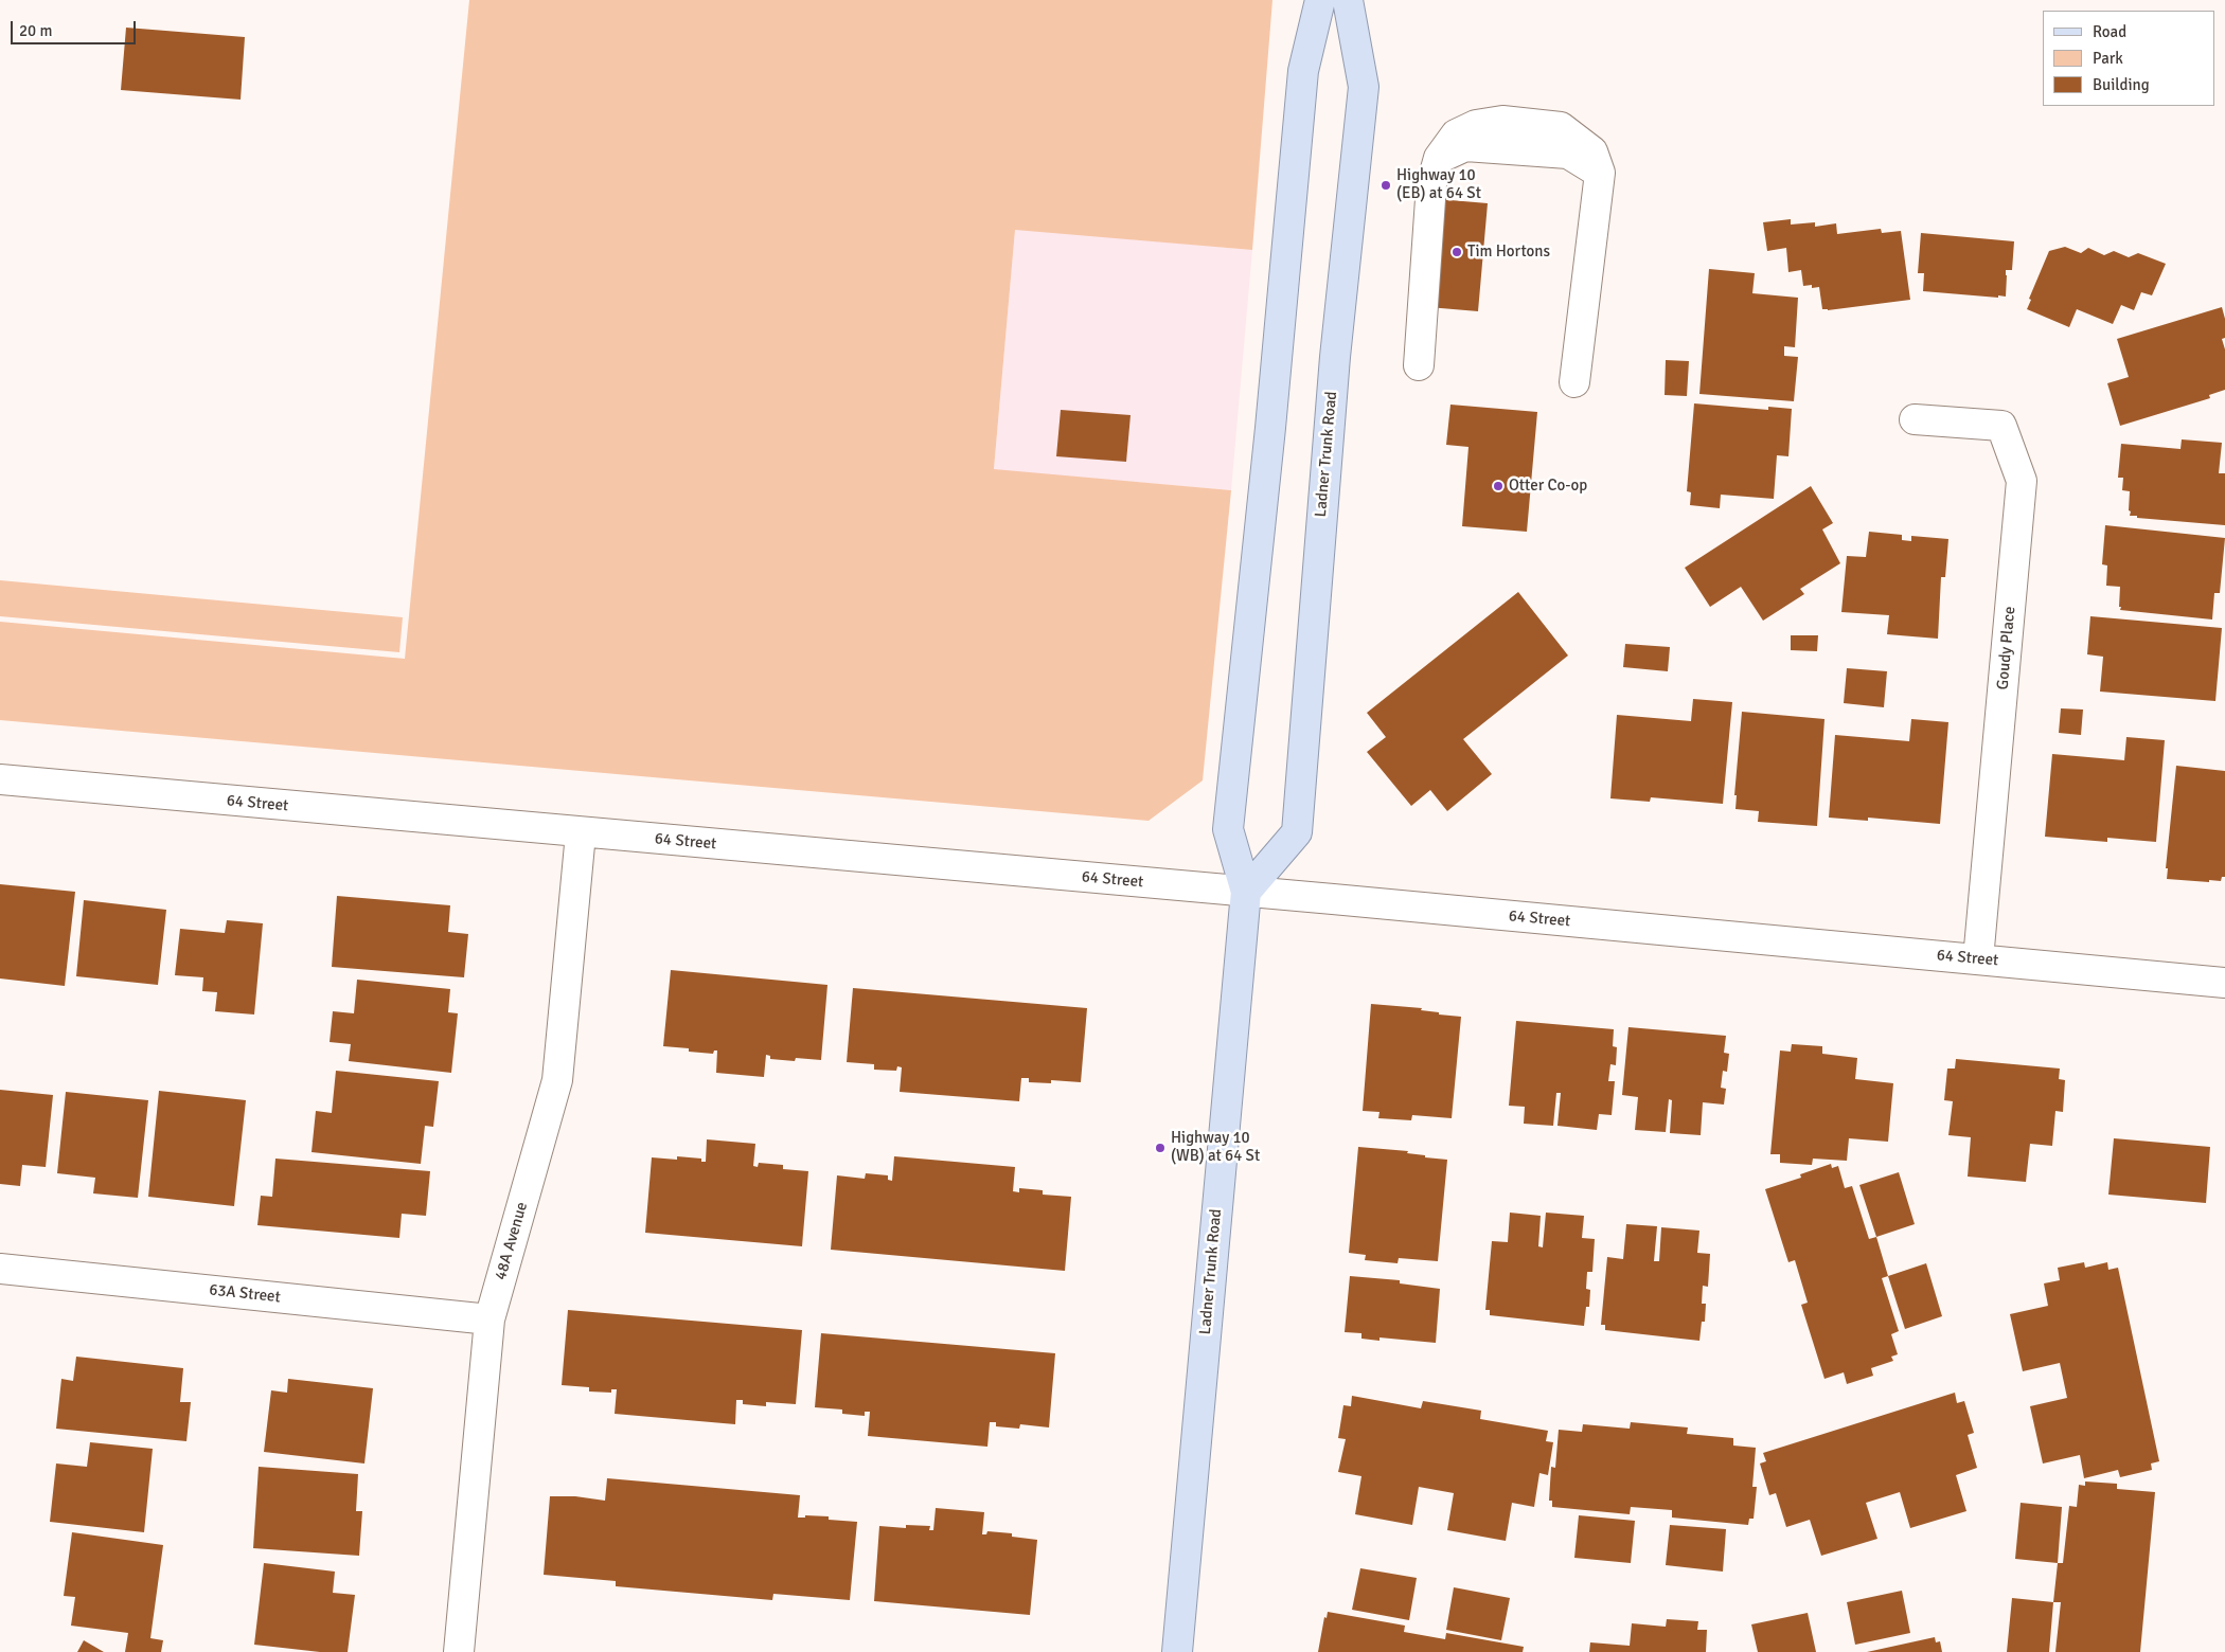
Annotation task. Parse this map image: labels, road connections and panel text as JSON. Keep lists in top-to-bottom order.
{
  "streets": {
    "main road": ["Ladner Trunk Road"],
    "street": [
      "Goudy Place",
      "64 Street",
      "48A Avenue",
      "63A Street"
    ]
  },
  "crossings": [
    ["Ladner Trunk Road", "64 Street"],
    ["Goudy Place", "64 Street"],
    ["64 Street", "48A Avenue"],
    ["48A Avenue", "63A Street"]
  ],
  "places": [
    "Highway 10 (EB) at 64 St",
    "Tim Hortons",
    "Otter Co-op",
    "Highway 10 (WB) at 64 St"
  ],
  "legend": ["Road", "Park", "Building"],
  "scale_bar": "20 m"
}
